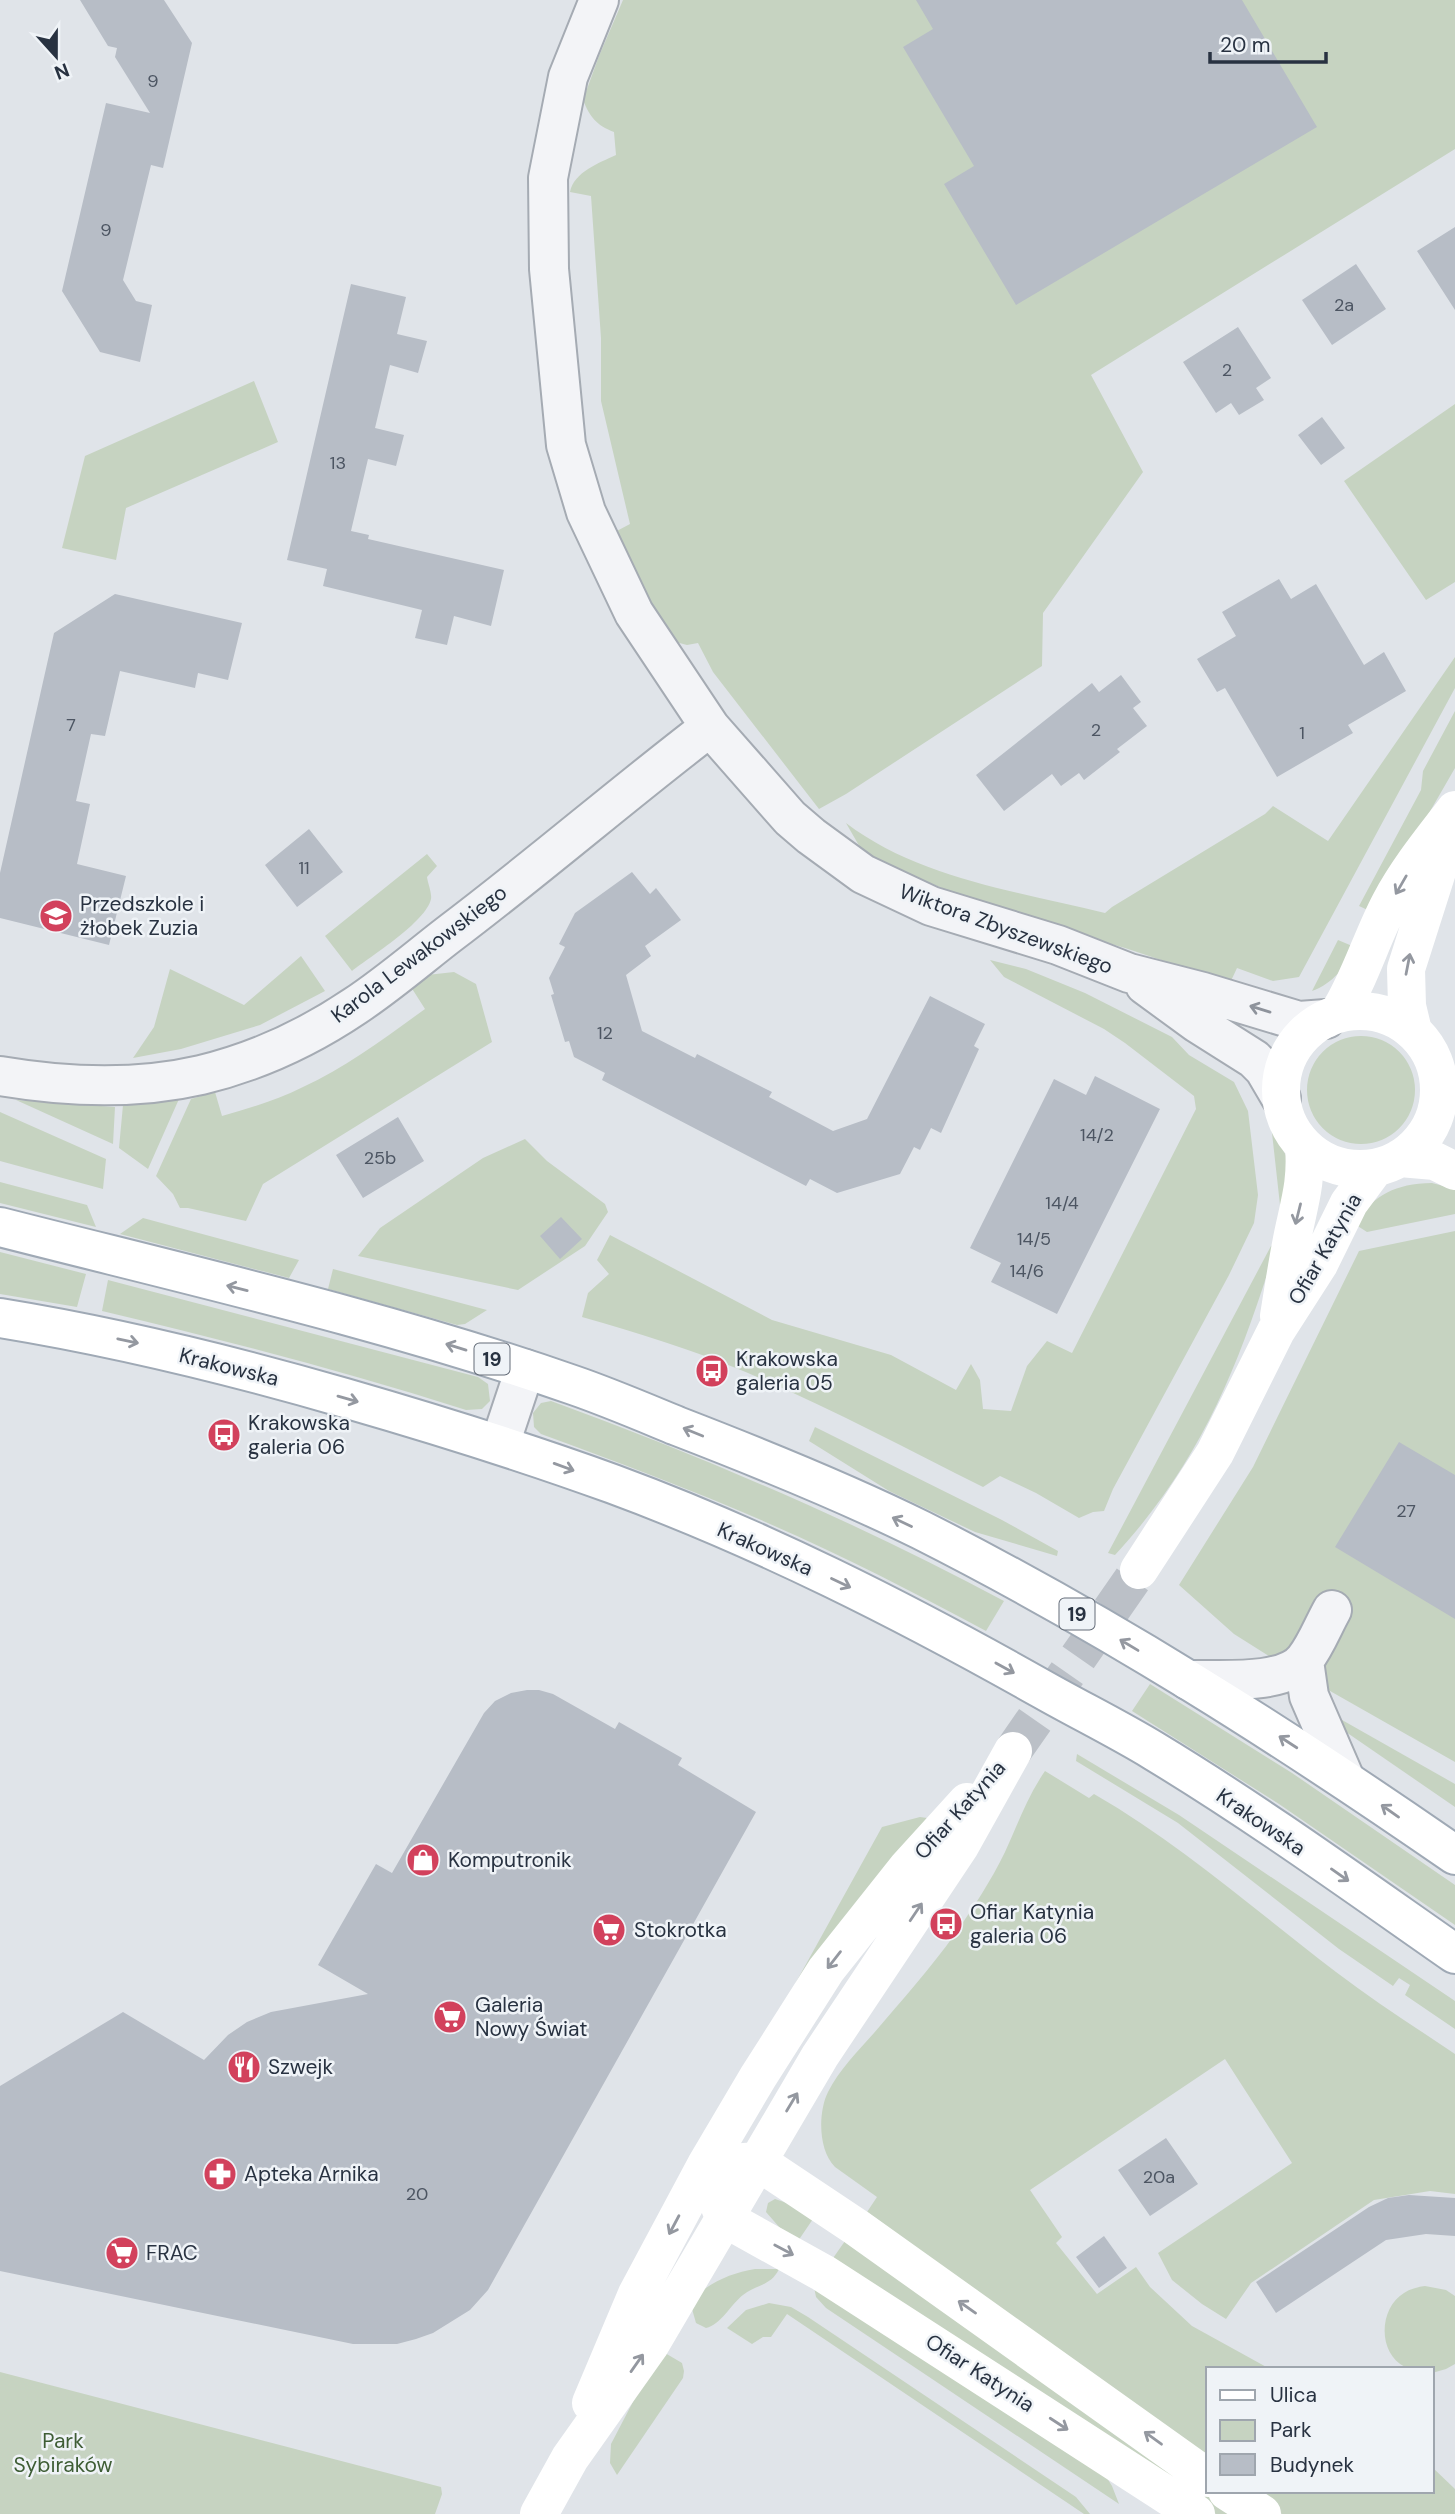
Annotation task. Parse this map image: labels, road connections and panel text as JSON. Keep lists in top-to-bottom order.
{
  "streets": {
    "street": [
      "Wiktora Zbyszewskiego",
      "Karola Lewakowskiego",
      "Ofiar Katynia",
      "19",
      "Krakowska"
    ]
  },
  "crossings": [
    ["Wiktora Zbyszewskiego", "Karola Lewakowskiego"],
    ["Wiktora Zbyszewskiego", "Ofiar Katynia"]
  ],
  "parks": ["Park Sybiraków"],
  "places": {
    "school or university": ["Przedszkole i żłobek Zuzia"],
    "bus stop": ["Krakowska galeria 05", "Krakowska galeria 06", "Ofiar Katynia galeria 06"],
    "shop": ["Komputronik"],
    "supermarket": ["Stokrotka", "Galeria Nowy Świat", "FRAC"],
    "restaurant": ["Szwejk"],
    "pharmacy": ["Apteka Arnika"]
  },
  "house_numbers": [
    "9",
    "9",
    "2a",
    "2",
    "13",
    "7",
    "2",
    "1",
    "11",
    "12",
    "14/2",
    "25b",
    "14/4",
    "14/5",
    "14/6",
    "27",
    "20a",
    "20"
  ],
  "legend": ["Ulica", "Park", "Budynek"],
  "scale_bar": "20 m",
  "north": "bottom"
}
